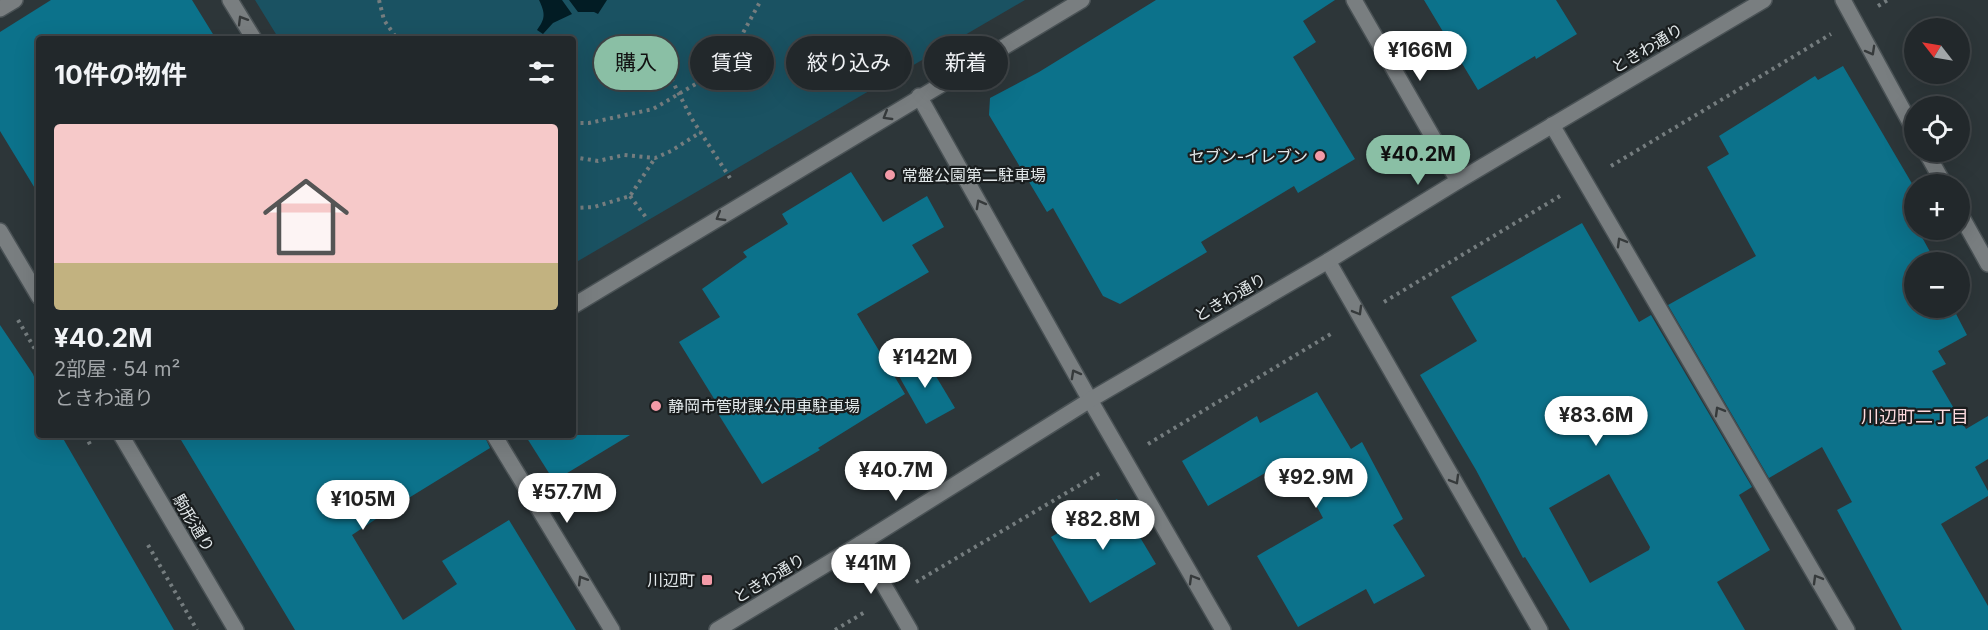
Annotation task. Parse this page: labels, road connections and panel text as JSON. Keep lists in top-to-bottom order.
{
  "streets": {
    "street": ["ときわ通り", "駒形通り"]
  },
  "districts": ["川辺町二丁目"],
  "places": {
    "other": ["セブン-イレブン", "常盤公園第二駐車場", "静岡市管財課公用車駐車場"],
    "transit": ["川辺町"]
  },
  "north": "top left",
  "page": {
    "map_buttons": ["+", "−"],
    "price": [
      "¥166M",
      "¥40.2M",
      "¥142M",
      "¥83.6M",
      "¥40.7M",
      "¥92.9M",
      "¥57.7M",
      "¥105M",
      "¥82.8M",
      "¥41M"
    ],
    "chip": [
      "購入",
      "賃貸",
      "絞り込み",
      "新着"
    ],
    "heading": "10件の物件",
    "list": [
      {
        "name": "¥40.2M",
        "note": "2部屋 · 54 m² · ときわ通り"
      }
    ]
  }
}
